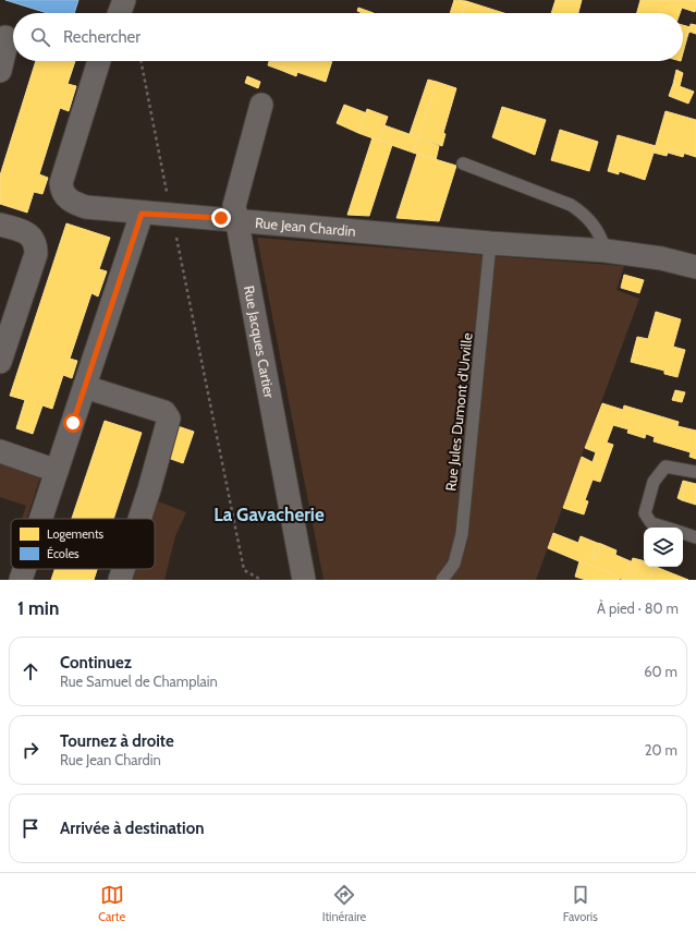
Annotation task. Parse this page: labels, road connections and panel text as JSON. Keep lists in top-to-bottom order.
{
  "streets": {
    "street": ["Rue Jean Chardin", "Rue Jacques Cartier"],
    "lane": ["Rue Jules Dumont d'Urville"]
  },
  "crossings": [
    ["Rue Jean Chardin", "Rue Jacques Cartier"],
    ["Rue Jean Chardin", "Rue Jules Dumont d'Urville"]
  ],
  "districts": ["La Gavacherie"],
  "legend": ["Logements", "Écoles"],
  "page": {
    "search": "Rechercher",
    "heading": ["1 min", "À pied · 80 m"],
    "list": [
      ["Continuez", "Rue Samuel de Champlain", "60 m"],
      ["Tournez à droite", "Rue Jean Chardin", "20 m"],
      "Arrivée à destination"
    ],
    "nav": ["Carte", "Itinéraire", "Favoris"]
  }
}
